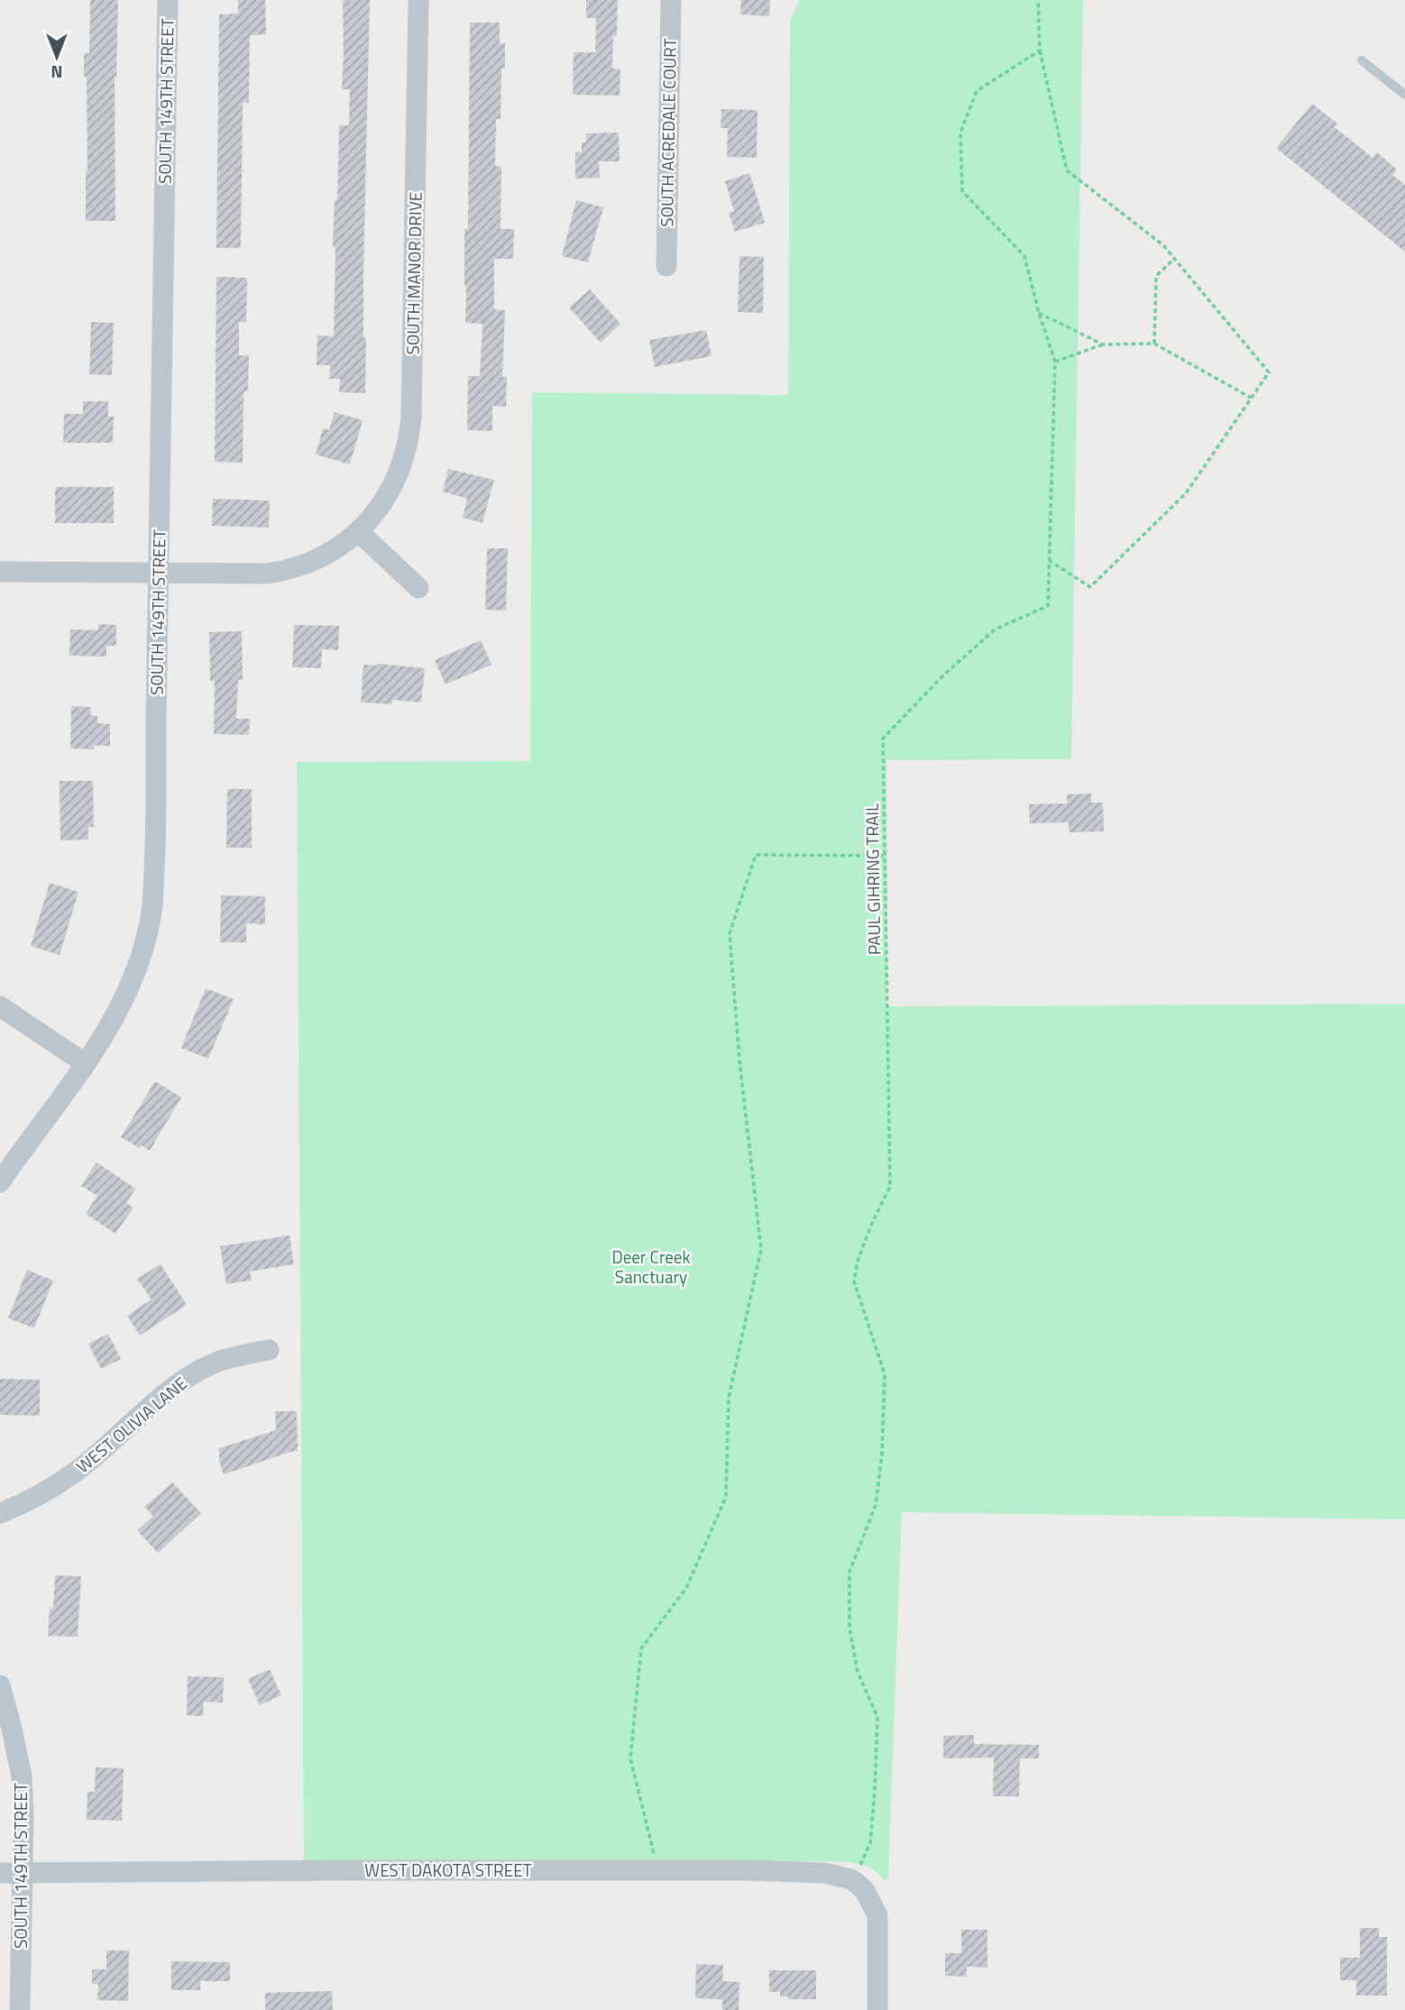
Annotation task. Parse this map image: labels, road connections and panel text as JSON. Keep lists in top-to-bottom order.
{
  "streets": {
    "street": [
      "SOUTH 149TH STREET",
      "SOUTH ACREDALE COURT",
      "SOUTH MANOR DRIVE",
      "WEST OLIVIA LANE",
      "WEST DAKOTA STREET"
    ],
    "path": ["PAUL GIHRING TRAIL"]
  },
  "crossings": [
    ["SOUTH 149TH STREET", "SOUTH MANOR DRIVE"],
    ["SOUTH 149TH STREET", "WEST DAKOTA STREET"],
    ["PAUL GIHRING TRAIL", "WEST DAKOTA STREET"]
  ],
  "parks": ["Deer Creek Sanctuary"],
  "north": "bottom"
}
